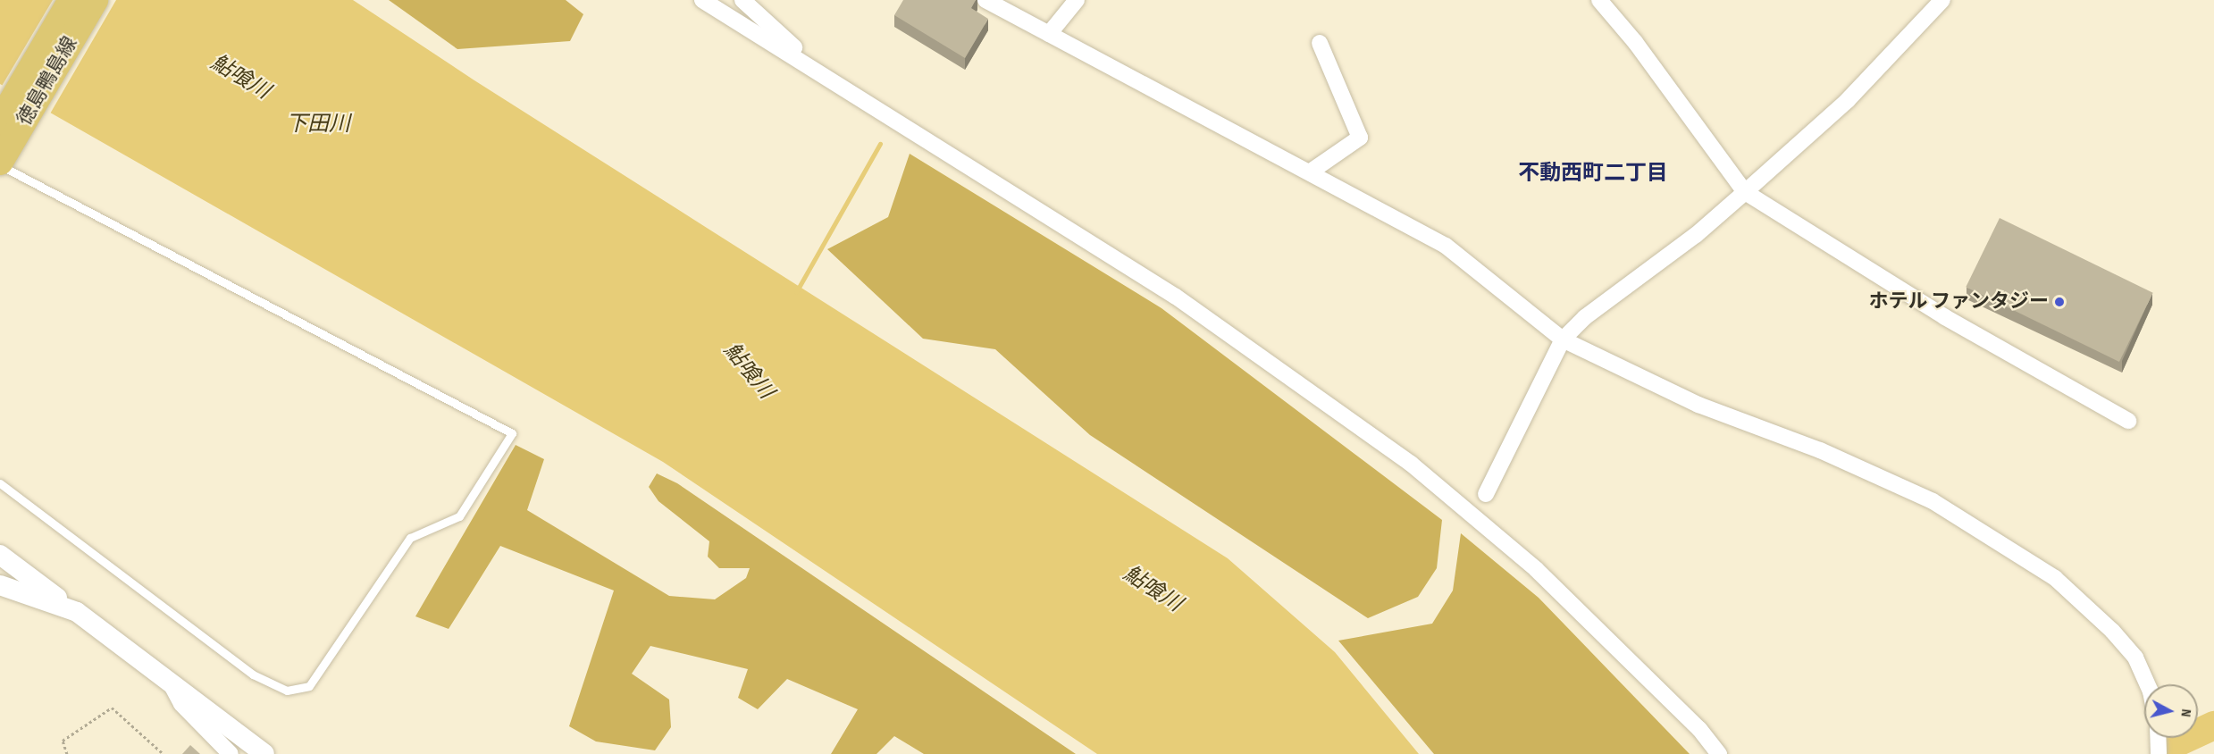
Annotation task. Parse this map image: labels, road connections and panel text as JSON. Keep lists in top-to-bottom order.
{
  "streets": {
    "main road": ["徳島鴨島線"]
  },
  "districts": ["不動西町二丁目"],
  "water": ["鮎喰川", "下田川"],
  "places": ["ホテル ファンタジー"],
  "north": "right"
}
